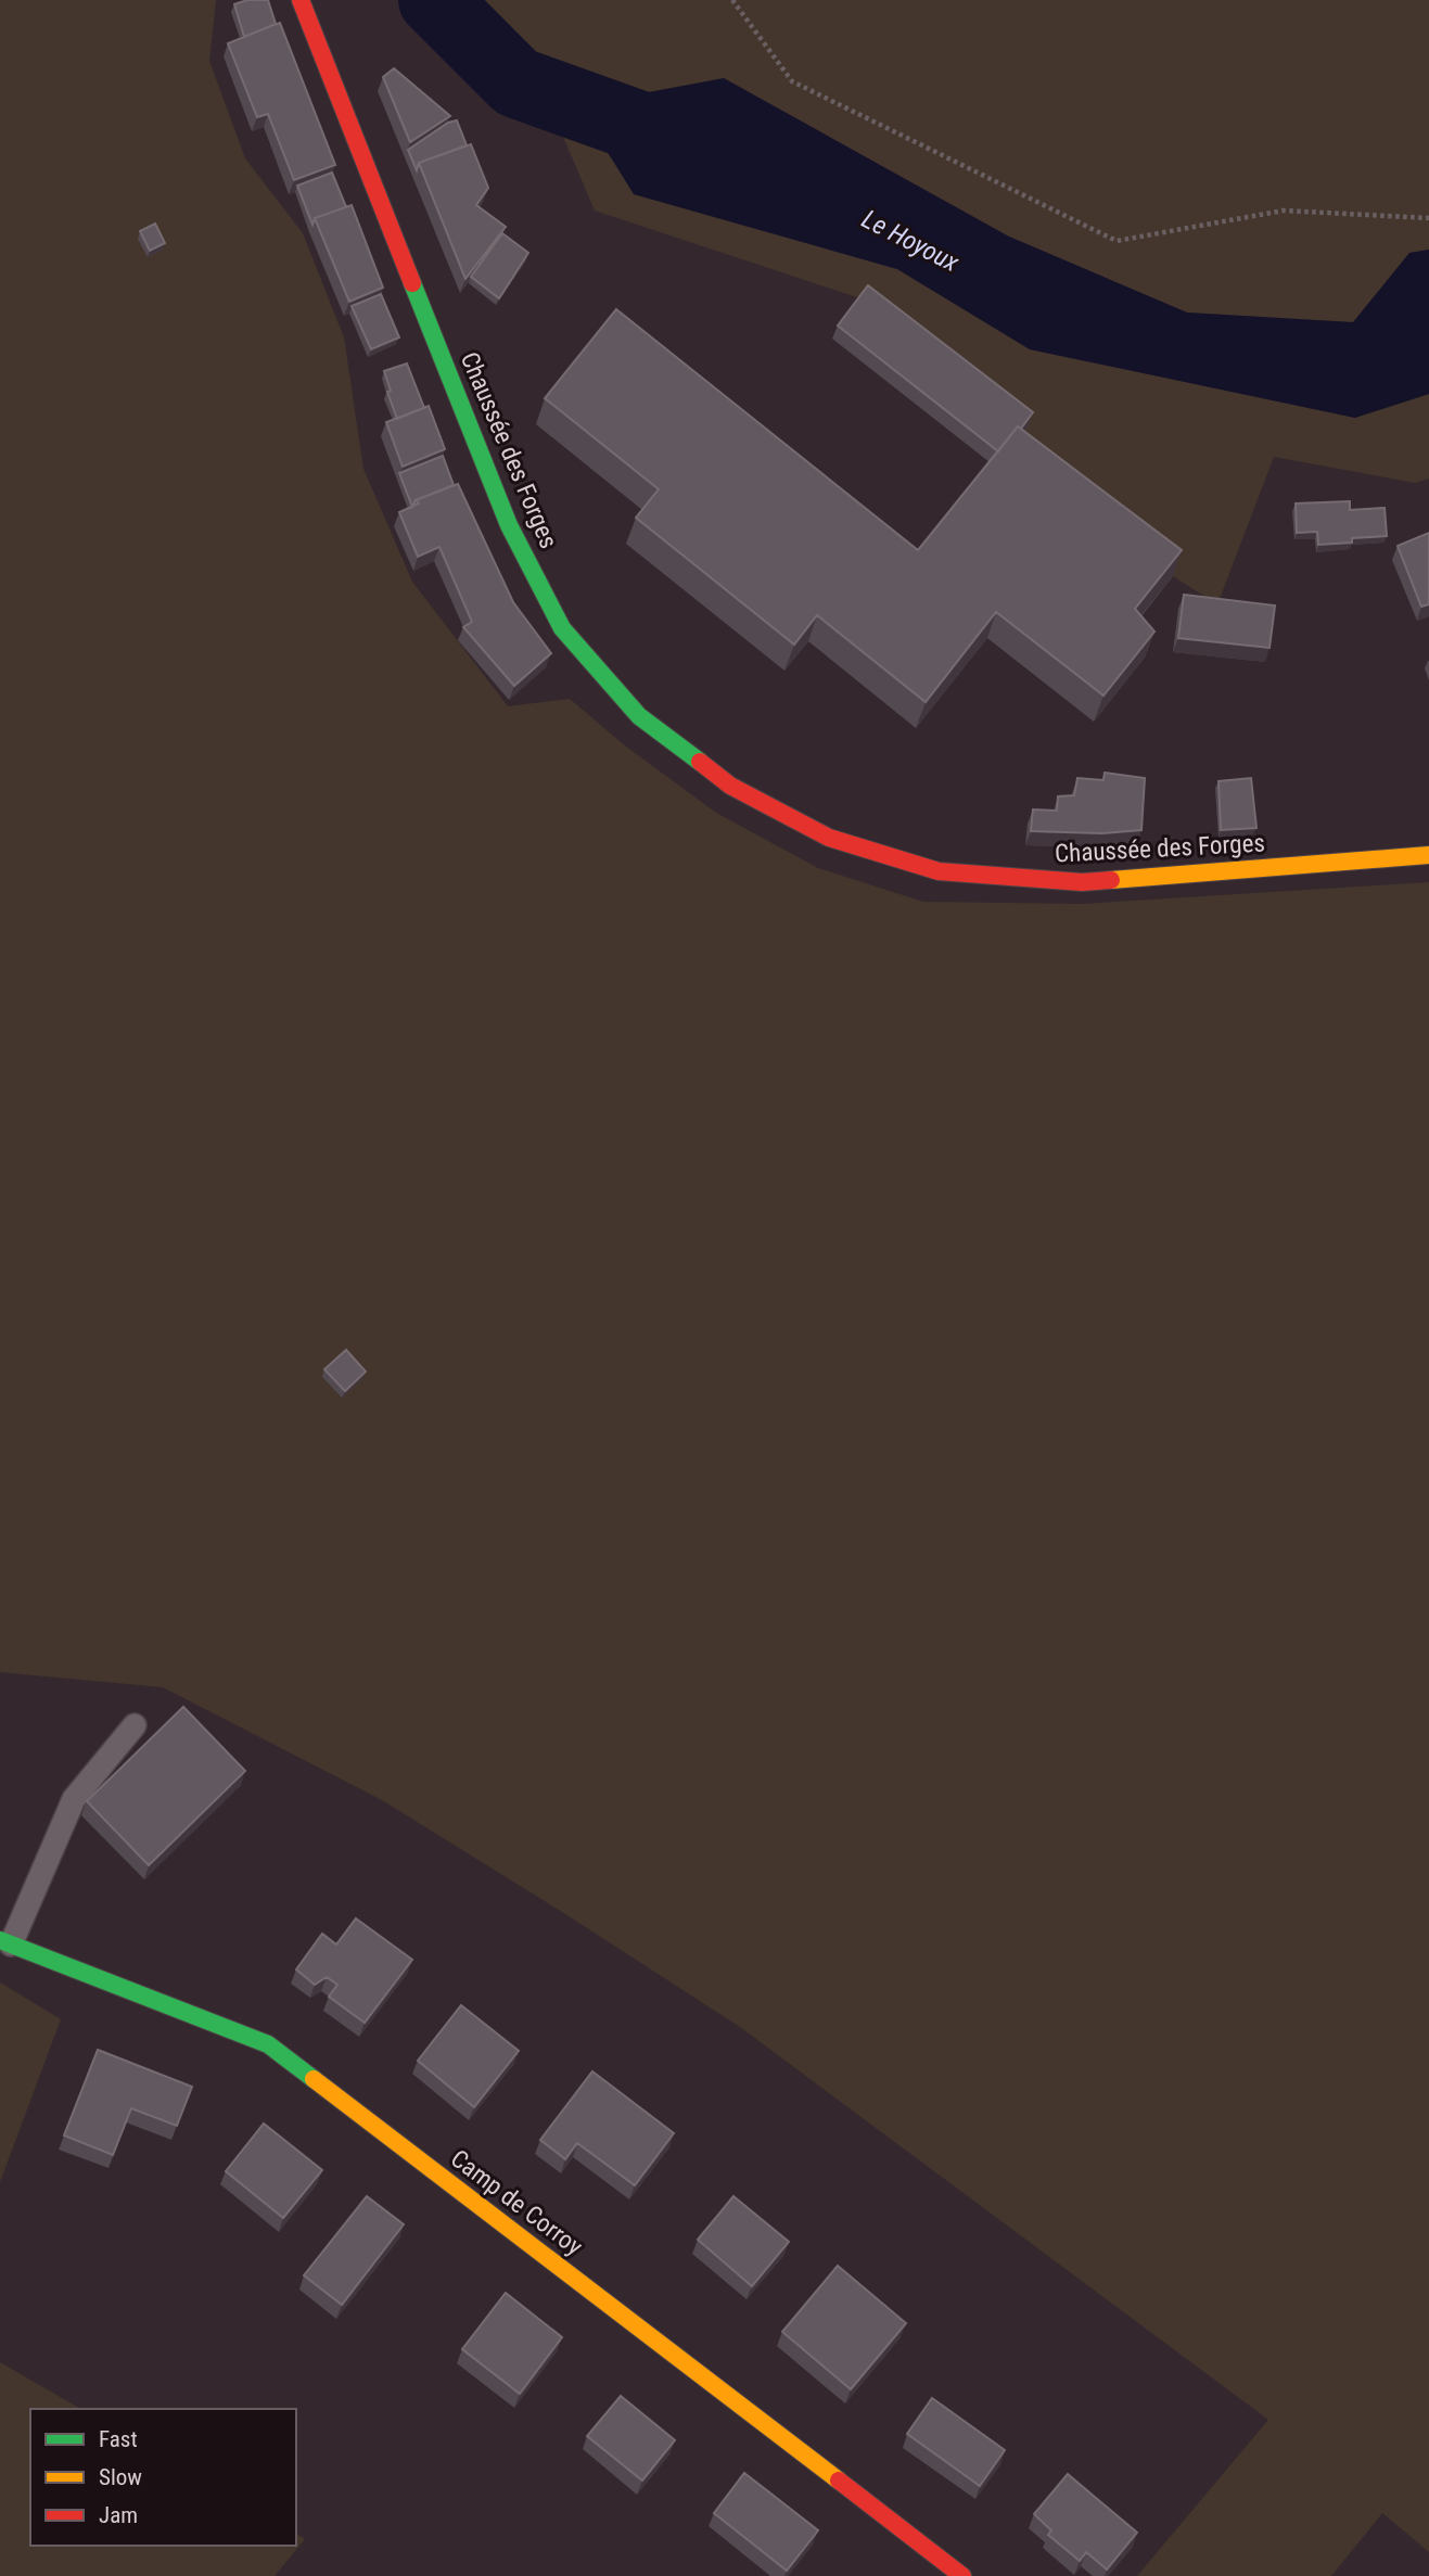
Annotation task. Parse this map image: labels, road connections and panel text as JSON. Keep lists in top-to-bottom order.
{
  "streets": {
    "main road": ["Chaussée des Forges", "Camp de Corroy"]
  },
  "water": ["Le Hoyoux"],
  "legend": ["Fast", "Slow", "Jam"]
}
